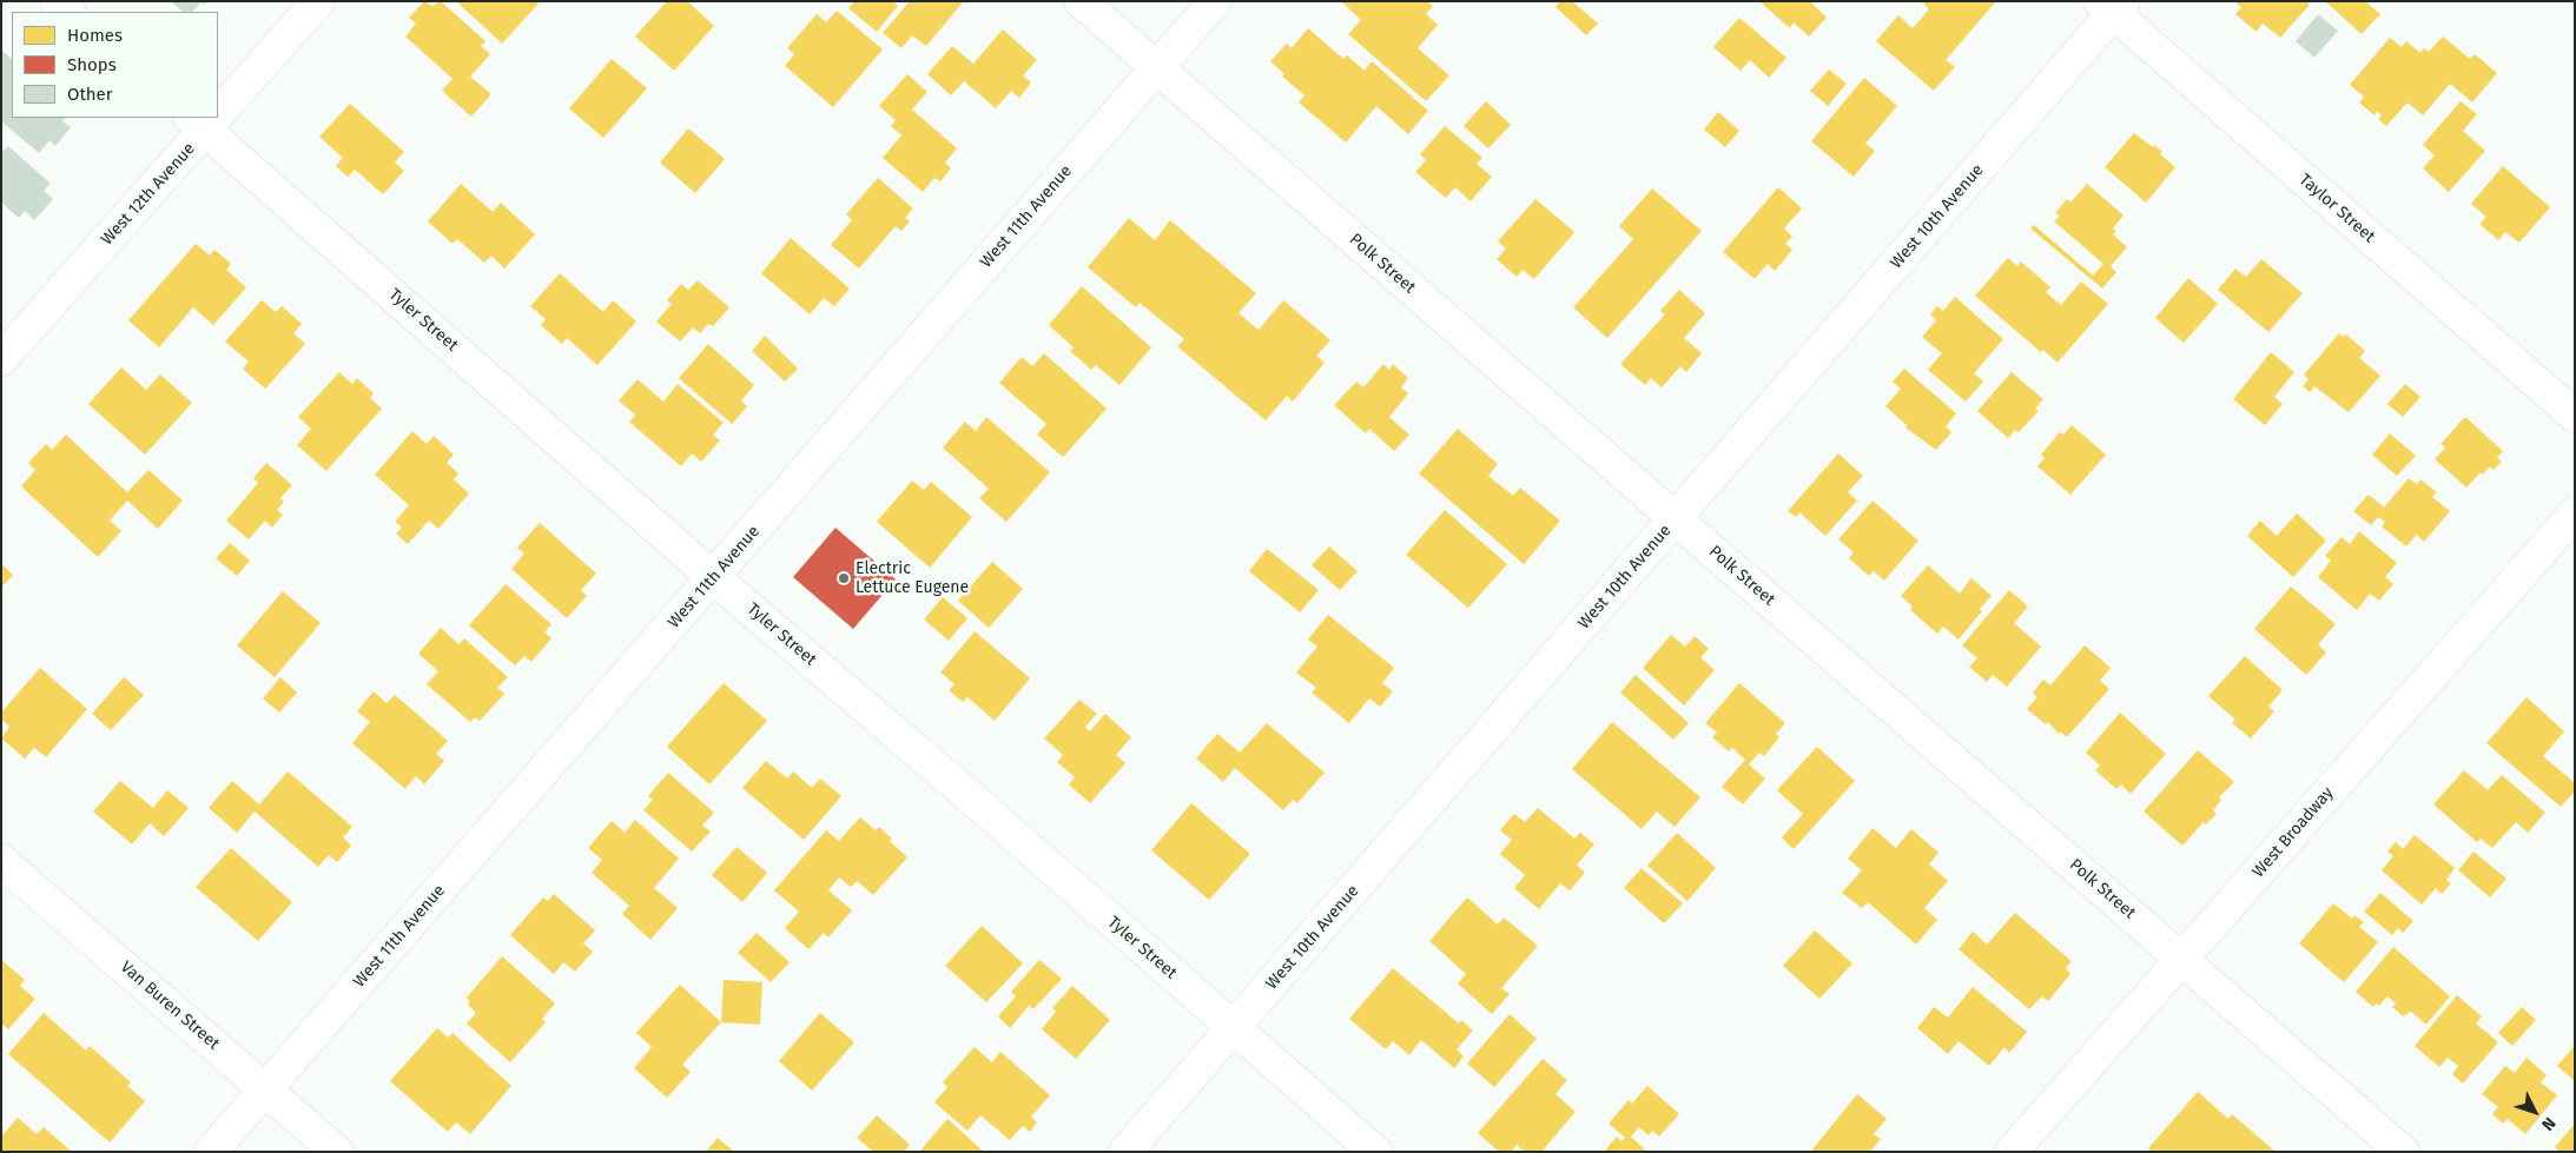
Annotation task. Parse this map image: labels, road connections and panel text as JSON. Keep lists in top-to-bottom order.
{
  "streets": {
    "street": [
      "West 12th Avenue",
      "Taylor Street",
      "West 11th Avenue",
      "West 10th Avenue",
      "Polk Street",
      "Tyler Street",
      "West Broadway",
      "Van Buren Street"
    ]
  },
  "crossings": [
    ["West 12th Avenue", "Tyler Street"],
    ["Taylor Street", "West 10th Avenue"],
    ["West 11th Avenue", "Polk Street"],
    ["West 11th Avenue", "Tyler Street"],
    ["West 11th Avenue", "Van Buren Street"],
    ["West 10th Avenue", "Polk Street"],
    ["West 10th Avenue", "Tyler Street"],
    ["Polk Street", "West Broadway"]
  ],
  "places": ["Electric Lettuce Eugene"],
  "legend": ["Homes", "Shops", "Other"],
  "north": "bottom right"
}
